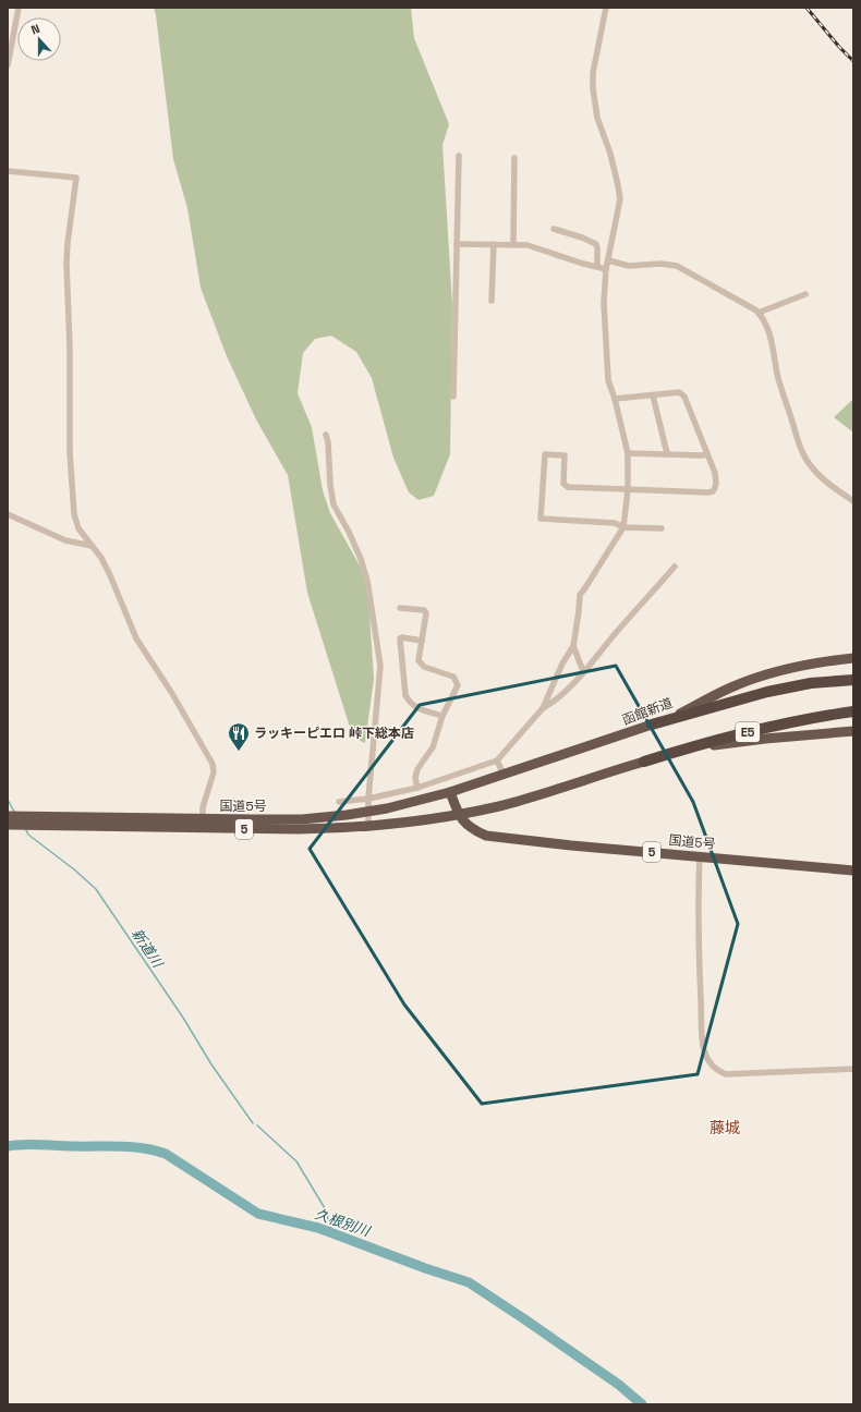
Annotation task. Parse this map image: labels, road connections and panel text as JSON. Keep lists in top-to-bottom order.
{
  "streets": {
    "highway": [
      "函館新道",
      "E5",
      "国道5号",
      "5"
    ]
  },
  "crossings": [
    ["函館新道", "国道5号"],
    ["E5", "5"],
    ["国道5号", "5"]
  ],
  "districts": ["藤城"],
  "water": ["新道川", "久根別川"],
  "places": {
    "restaurant": ["ラッキーピエロ 峠下総本店"]
  },
  "north": "top"
}
